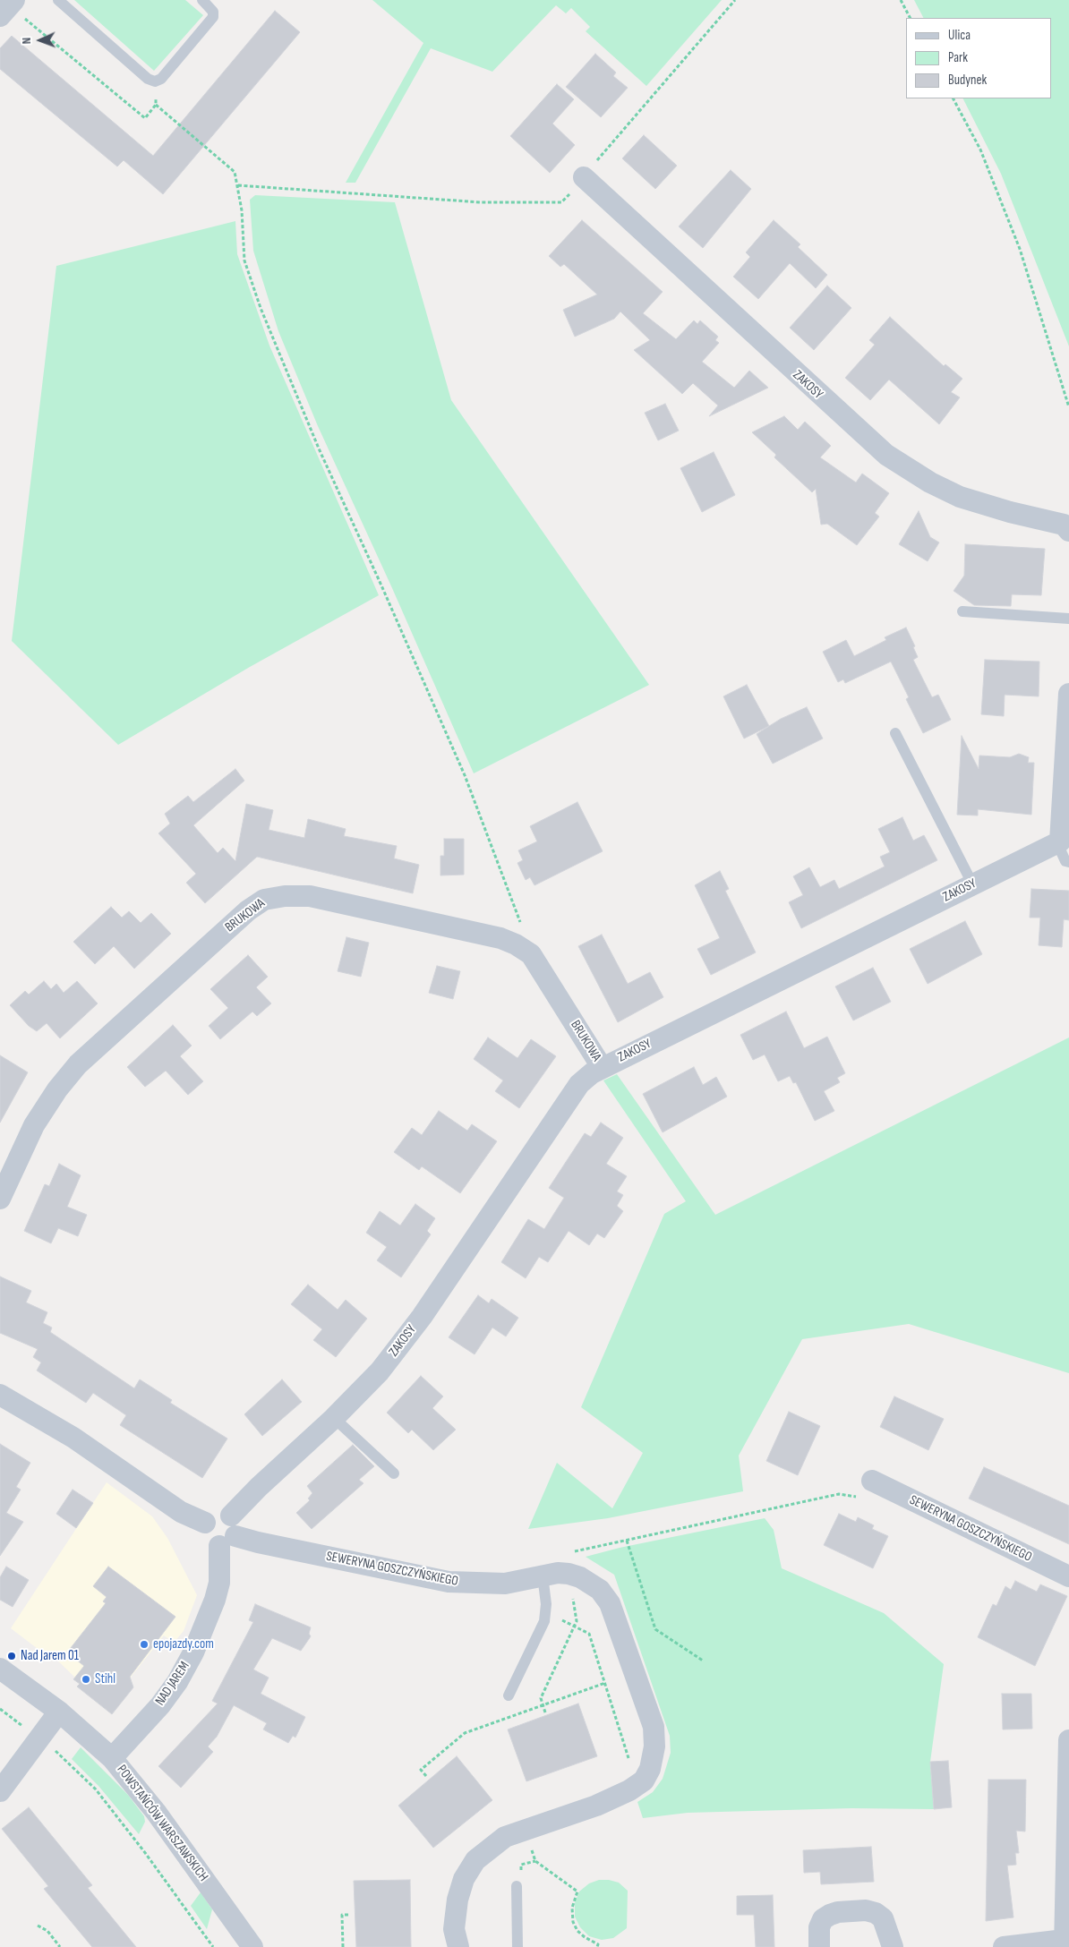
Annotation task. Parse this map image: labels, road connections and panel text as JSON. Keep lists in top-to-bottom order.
{
  "streets": {
    "street": [
      "ZAKOSY",
      "BRUKOWA",
      "SEWERYNA GOSZCZYŃSKIEGO",
      "NAD JAREM",
      "POWSTAŃCÓW WARSZAWSKICH"
    ]
  },
  "crossings": [
    ["ZAKOSY", "BRUKOWA"],
    ["ZAKOSY", "SEWERYNA GOSZCZYŃSKIEGO"],
    ["ZAKOSY", "NAD JAREM"],
    ["SEWERYNA GOSZCZYŃSKIEGO", "NAD JAREM"],
    ["NAD JAREM", "POWSTAŃCÓW WARSZAWSKICH"]
  ],
  "places": ["epojazdy.com", "Nad Jarem 01", "Stihl"],
  "legend": ["Ulica", "Park", "Budynek"],
  "north": "left"
}
